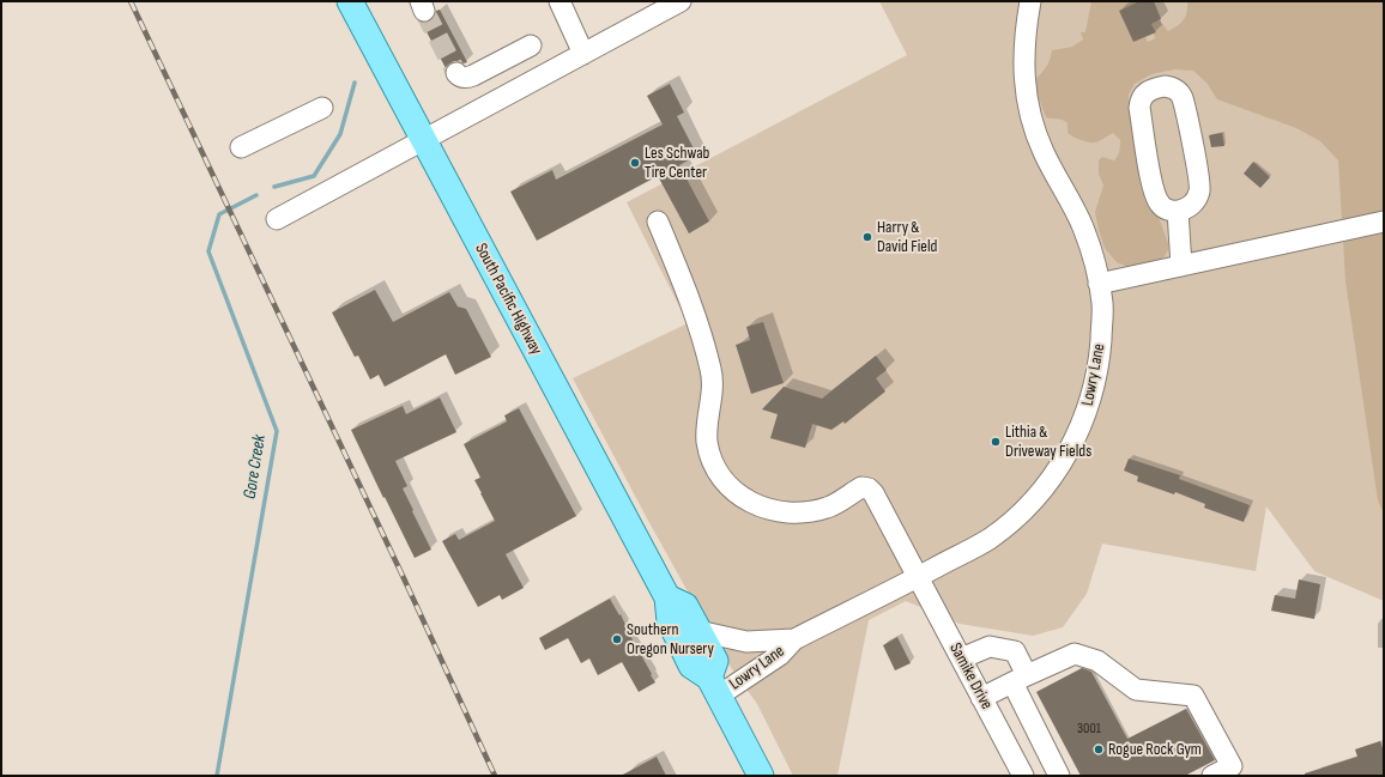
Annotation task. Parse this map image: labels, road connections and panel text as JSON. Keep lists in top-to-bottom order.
{
  "streets": {
    "main road": ["South Pacific Highway"],
    "street": ["Lowry Lane", "Samike Drive"]
  },
  "crossings": [
    ["South Pacific Highway", "Lowry Lane"],
    ["Lowry Lane", "Samike Drive"]
  ],
  "water": ["Gore Creek"],
  "places": [
    "Les Schwab Tire Center",
    "Harry & David Field",
    "Lithia & Driveway Fields",
    "Southern Oregon Nursery",
    "Rogue Rock Gym"
  ],
  "house_numbers": ["3001"]
}
